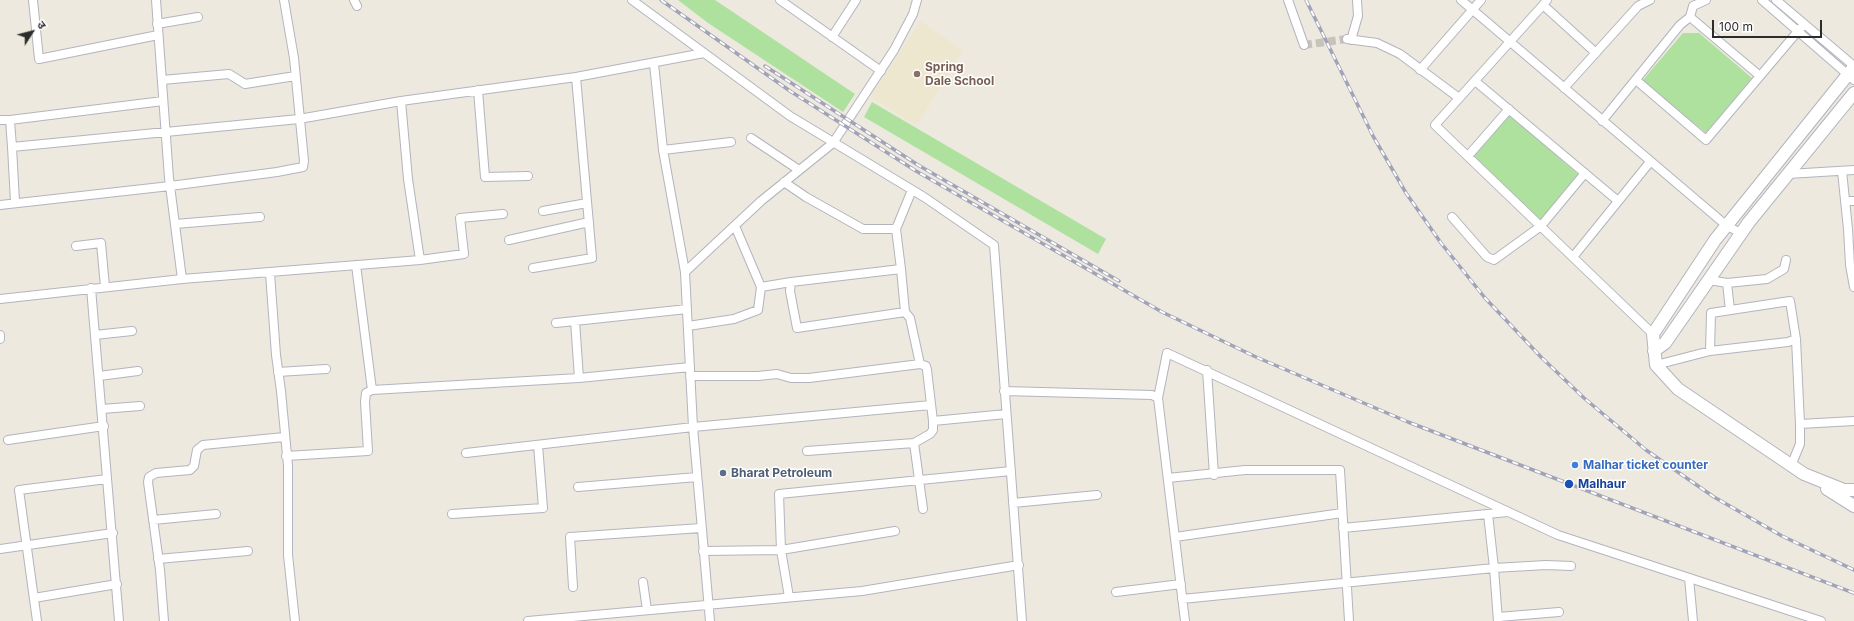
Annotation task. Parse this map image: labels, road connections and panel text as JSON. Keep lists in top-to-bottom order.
{
  "places": [
    "Spring Dale School",
    "Malhar ticket counter",
    "Bharat Petroleum",
    "Malhaur"
  ],
  "scale_bar": "100 m",
  "north": "top right"
}
